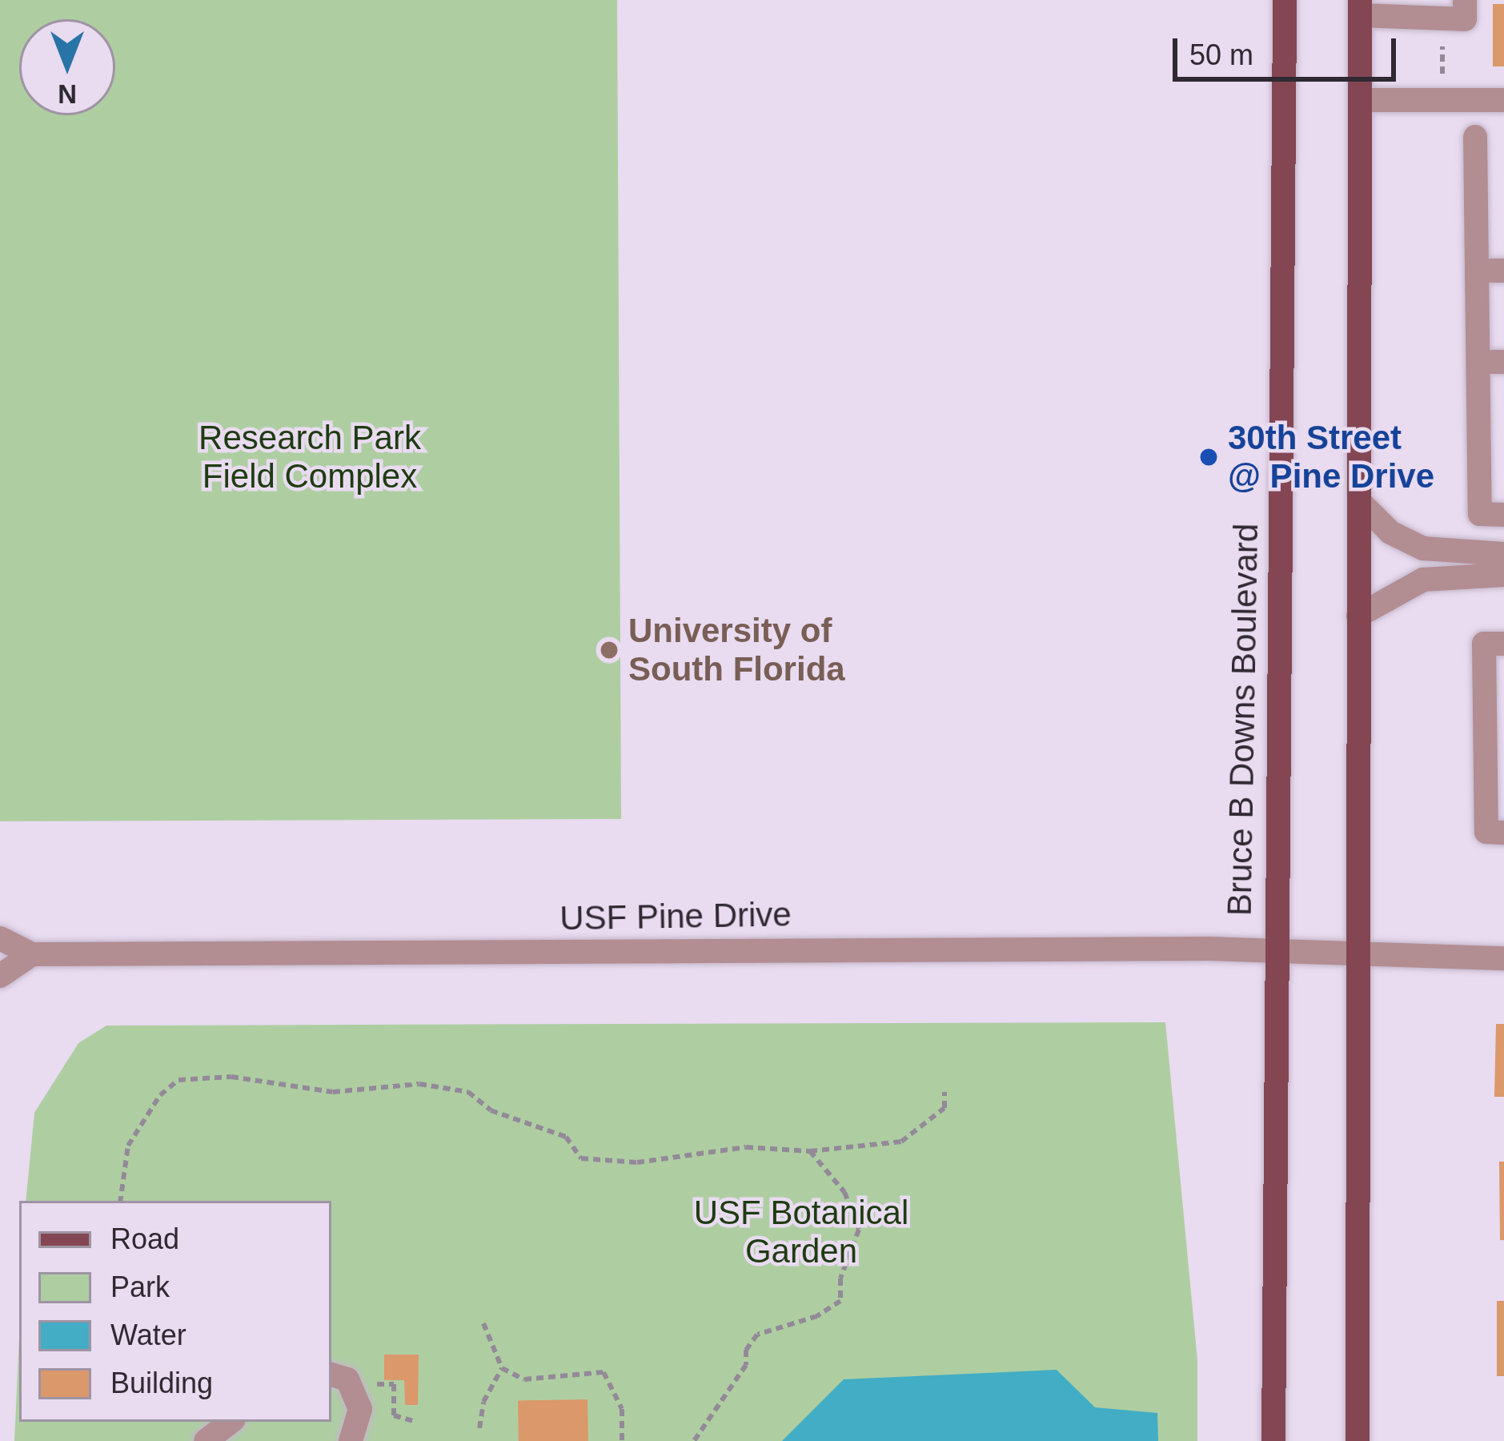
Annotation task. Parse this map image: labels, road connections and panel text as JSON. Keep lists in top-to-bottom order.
{
  "streets": {
    "main road": ["Bruce B Downs Boulevard"],
    "street": ["USF Pine Drive"]
  },
  "crossings": [
    ["Bruce B Downs Boulevard", "USF Pine Drive"]
  ],
  "parks": ["Research Park Field Complex", "USF Botanical Garden"],
  "places": ["30th Street @ Pine Drive", "University of South Florida"],
  "legend": [
    "Road",
    "Park",
    "Water",
    "Building"
  ],
  "scale_bar": "50 m",
  "north": "bottom"
}
